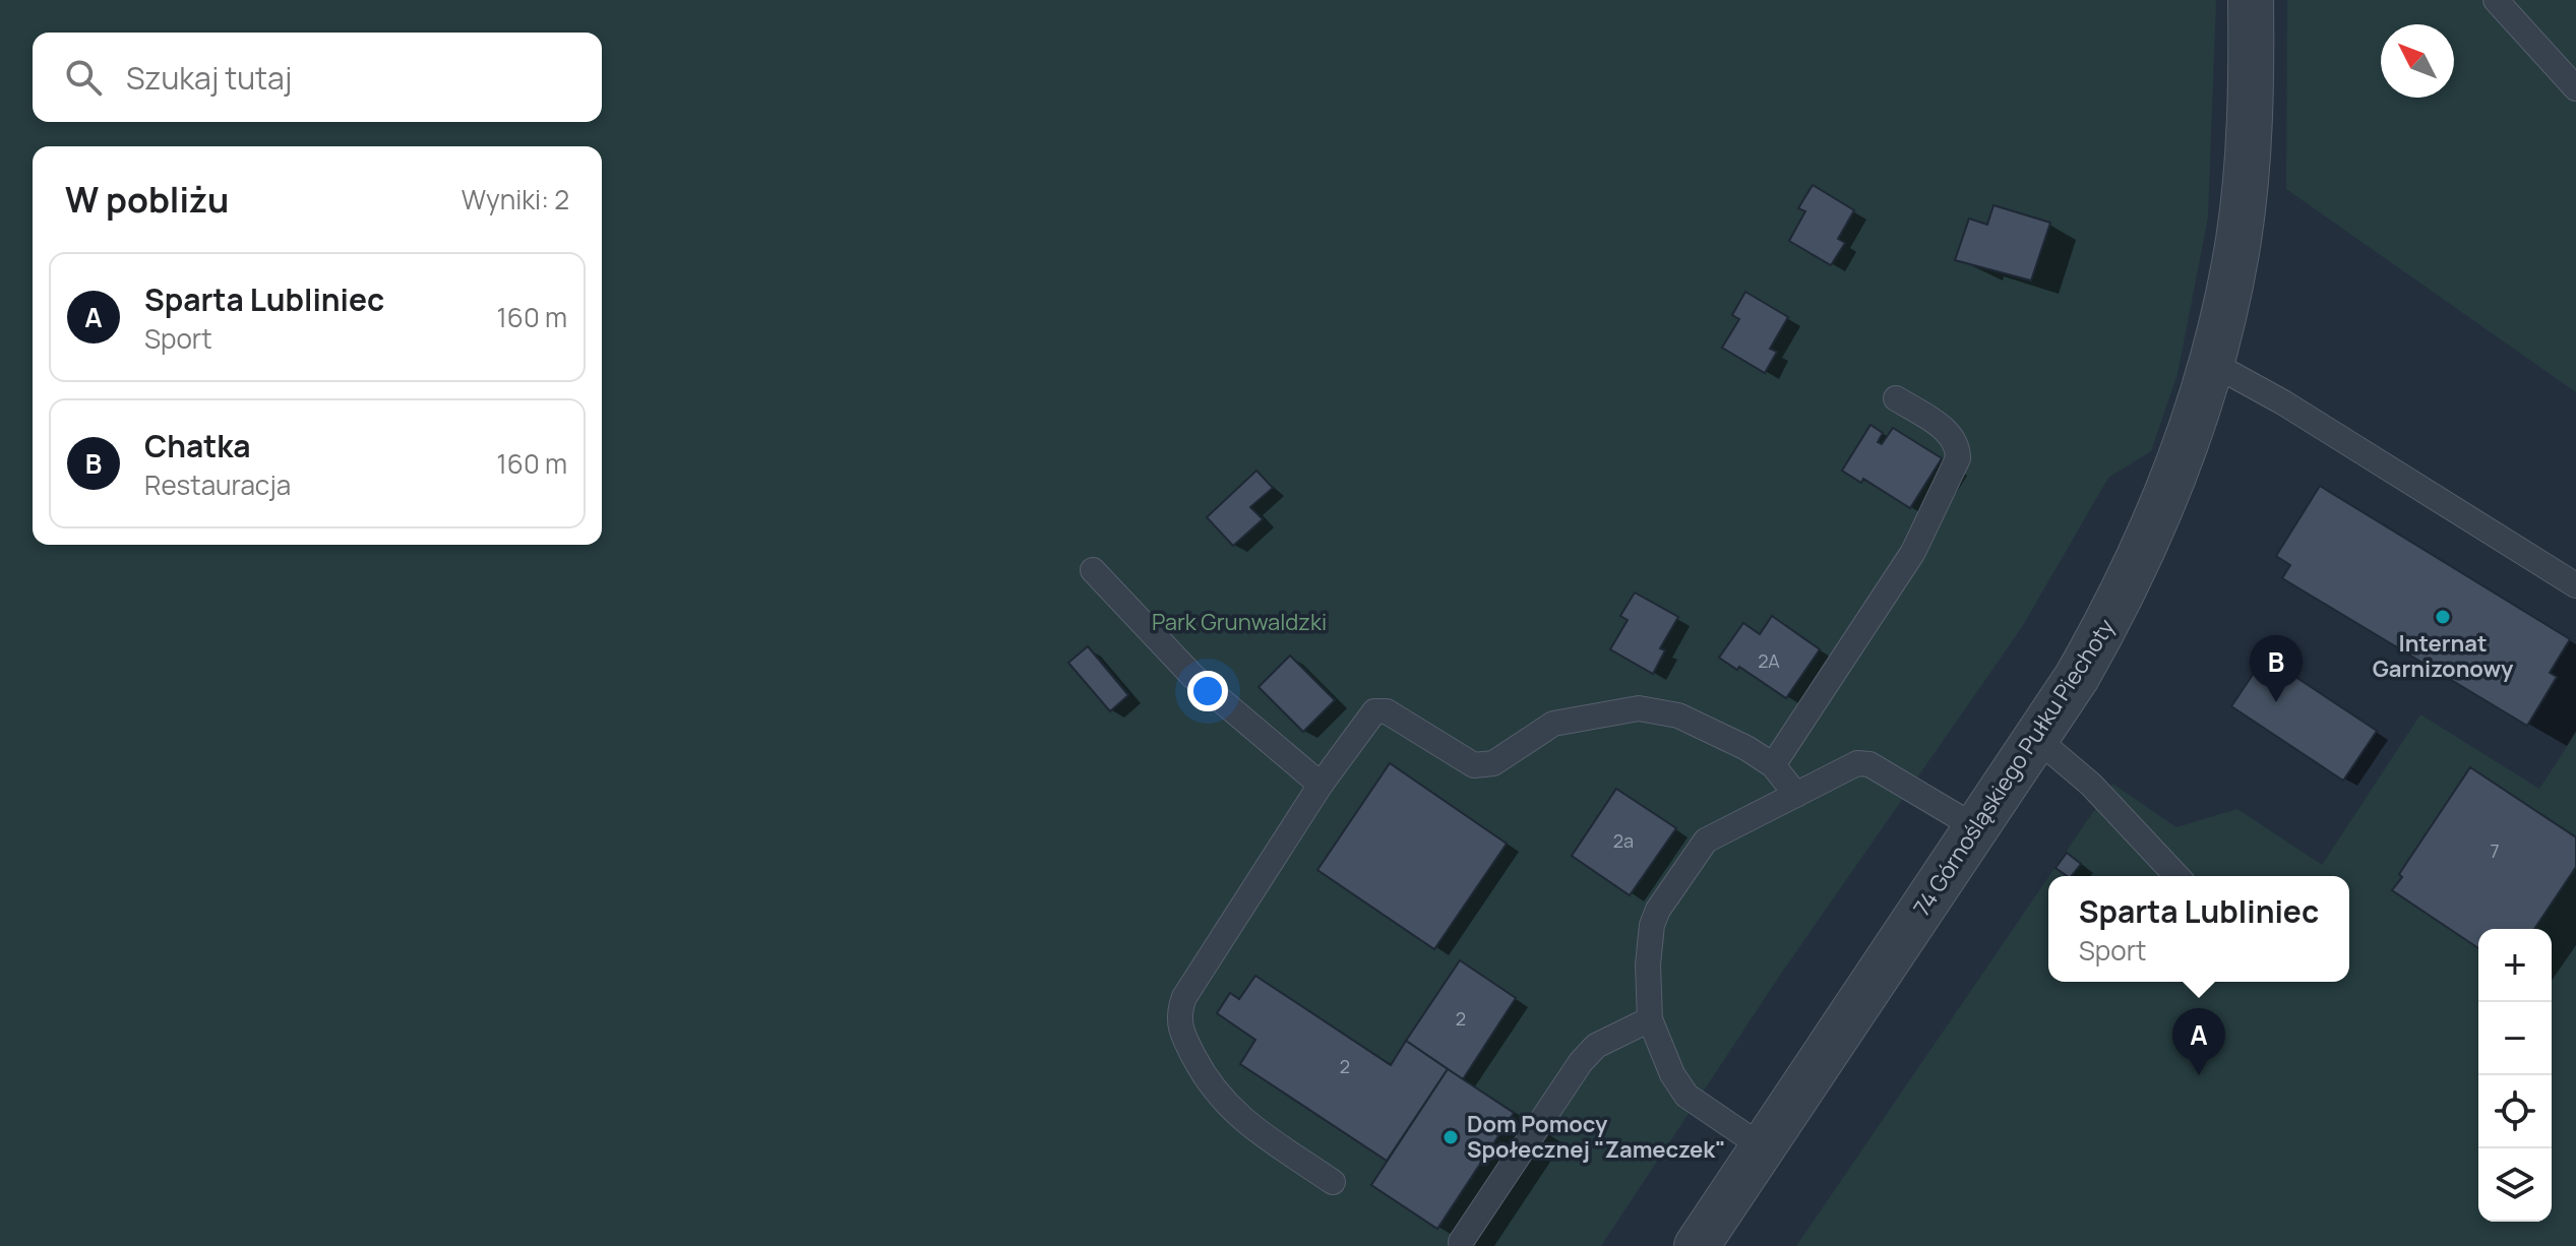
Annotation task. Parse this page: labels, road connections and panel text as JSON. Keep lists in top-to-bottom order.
{
  "streets": {
    "street": ["74 Górnośląskiego Pułku Piechoty"]
  },
  "parks": ["Park Grunwaldzki"],
  "places": ["Internat Garnizonowy", "Dom Pomocy Społecznej \"Zameczek\""],
  "house_numbers": [
    "2A",
    "2a",
    "7",
    "2",
    "2"
  ],
  "north": "top left",
  "page": {
    "search": "Szukaj tutaj",
    "heading": ["W pobliżu", "Wyniki: 2"],
    "list": [
      {
        "mark": "A",
        "name": "Sparta Lubliniec",
        "note": "Sport",
        "value": "160 m"
      },
      {
        "mark": "B",
        "name": "Chatka",
        "note": "Restauracja",
        "value": "160 m"
      }
    ],
    "pins": ["B", "A"],
    "popup": ["Sparta Lubliniec", "Sport"],
    "map_buttons": ["+", "−"]
  }
}
